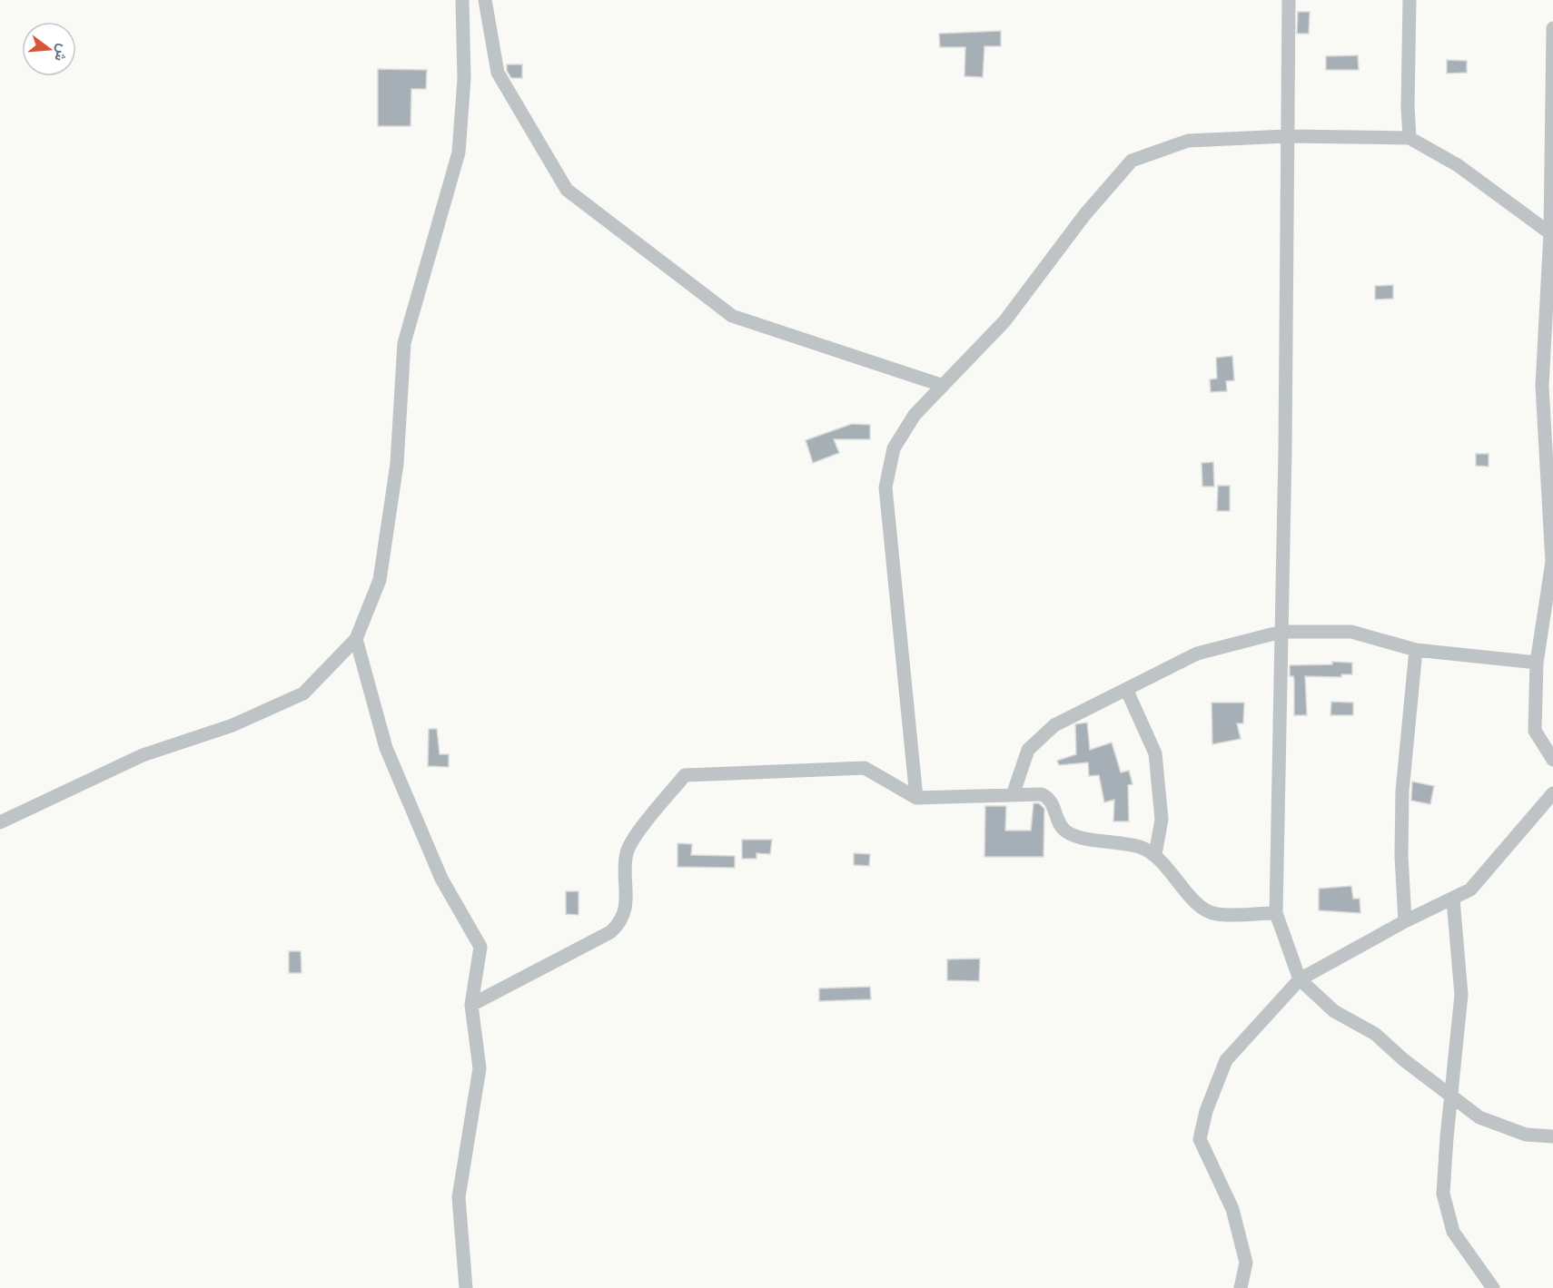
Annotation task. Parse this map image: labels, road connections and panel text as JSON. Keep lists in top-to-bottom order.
{
  "north": "right"
}
